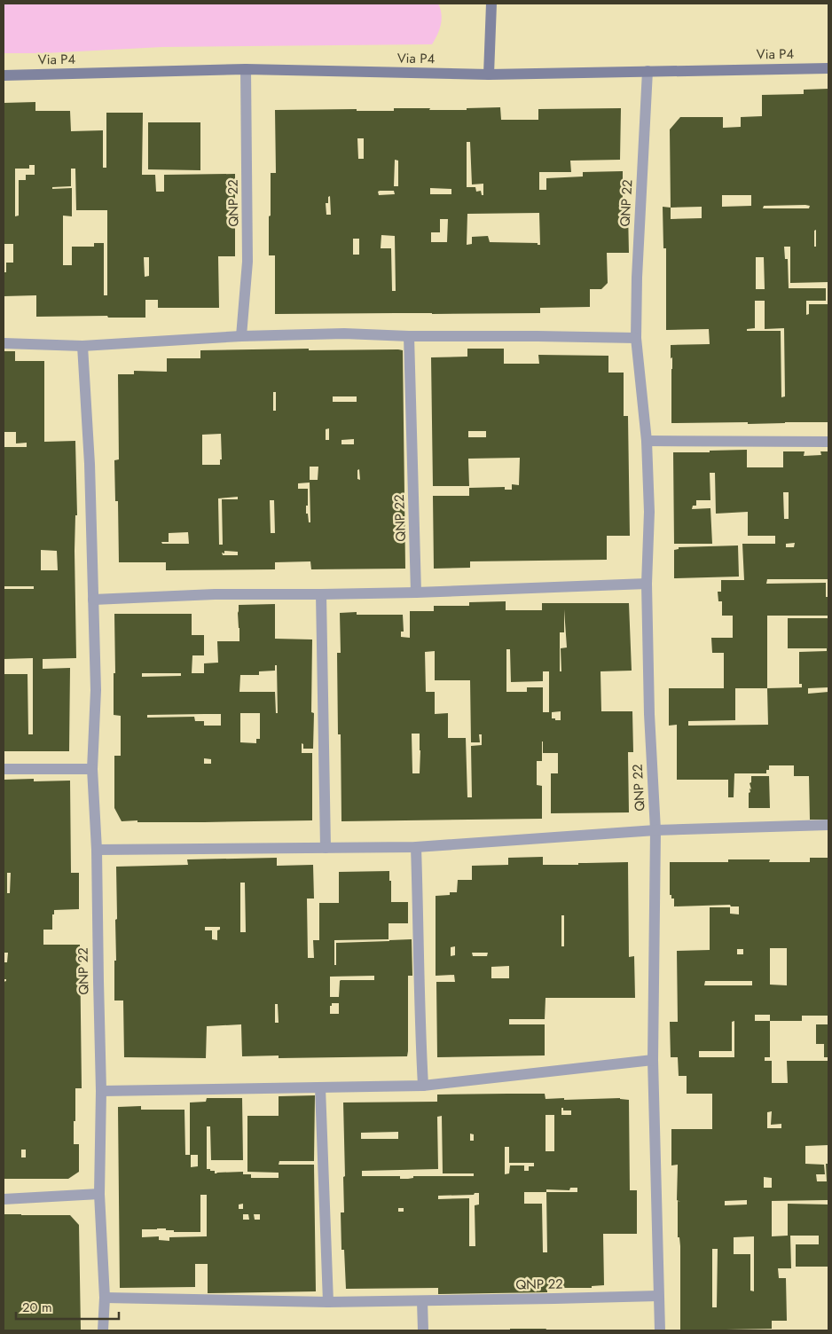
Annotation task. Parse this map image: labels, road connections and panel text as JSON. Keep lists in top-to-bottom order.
{
  "streets": {
    "street": ["Via P4", "QNP 22"]
  },
  "crossings": [
    ["Via P4", "QNP 22"]
  ],
  "scale_bar": "20 m"
}
